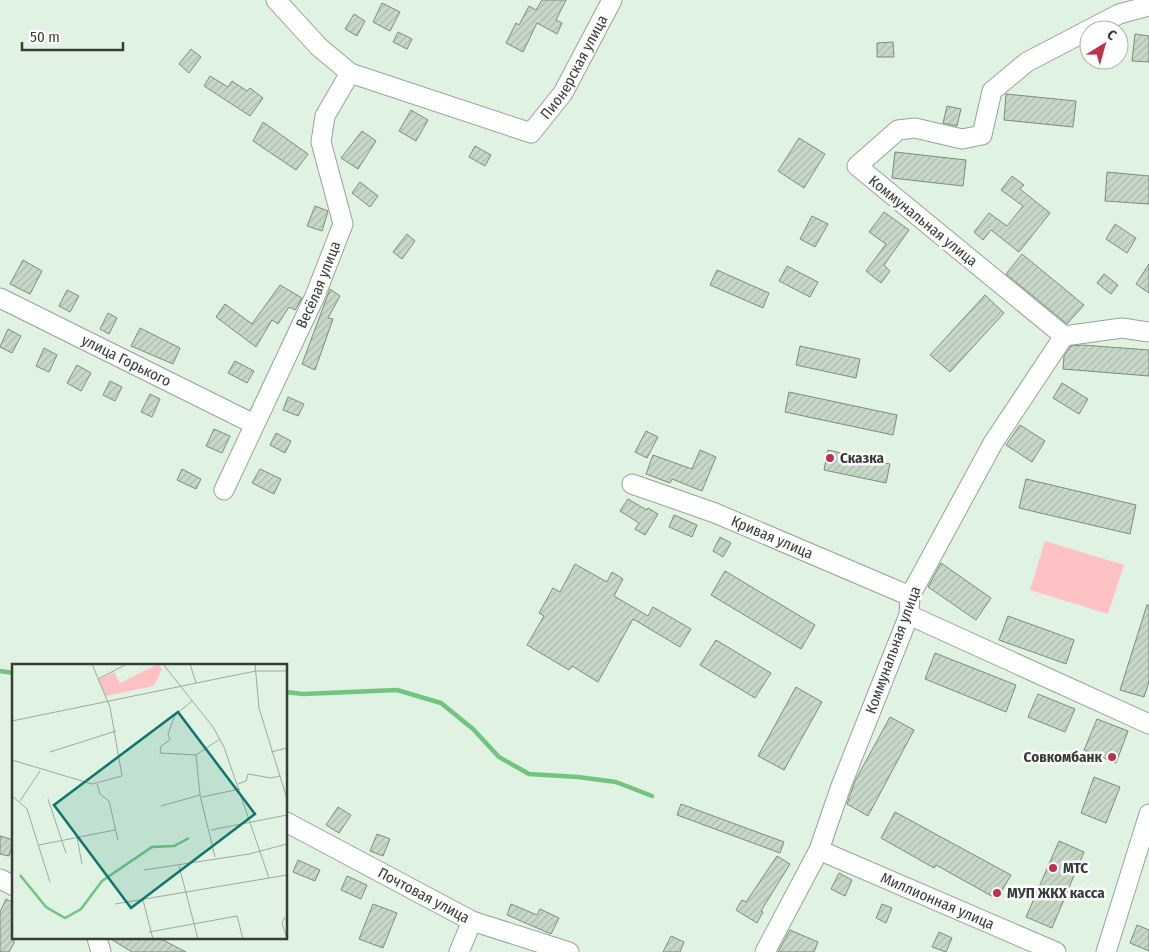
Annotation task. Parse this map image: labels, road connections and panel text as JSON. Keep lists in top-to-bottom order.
{
  "streets": {
    "street": [
      "Пионерская улица",
      "Коммунальная улица",
      "Весёлая улица",
      "улица Горького",
      "Кривая улица",
      "Почтовая улица",
      "Миллионная улица"
    ]
  },
  "crossings": [
    ["Пионерская улица", "Весёлая улица"],
    ["Коммунальная улица", "Кривая улица"],
    ["Коммунальная улица", "Миллионная улица"],
    ["Весёлая улица", "улица Горького"]
  ],
  "places": [
    "Сказка",
    "Совкомбанк",
    "МТС",
    "МУП ЖКХ касса"
  ],
  "scale_bar": "50 m",
  "north": "top right"
}
